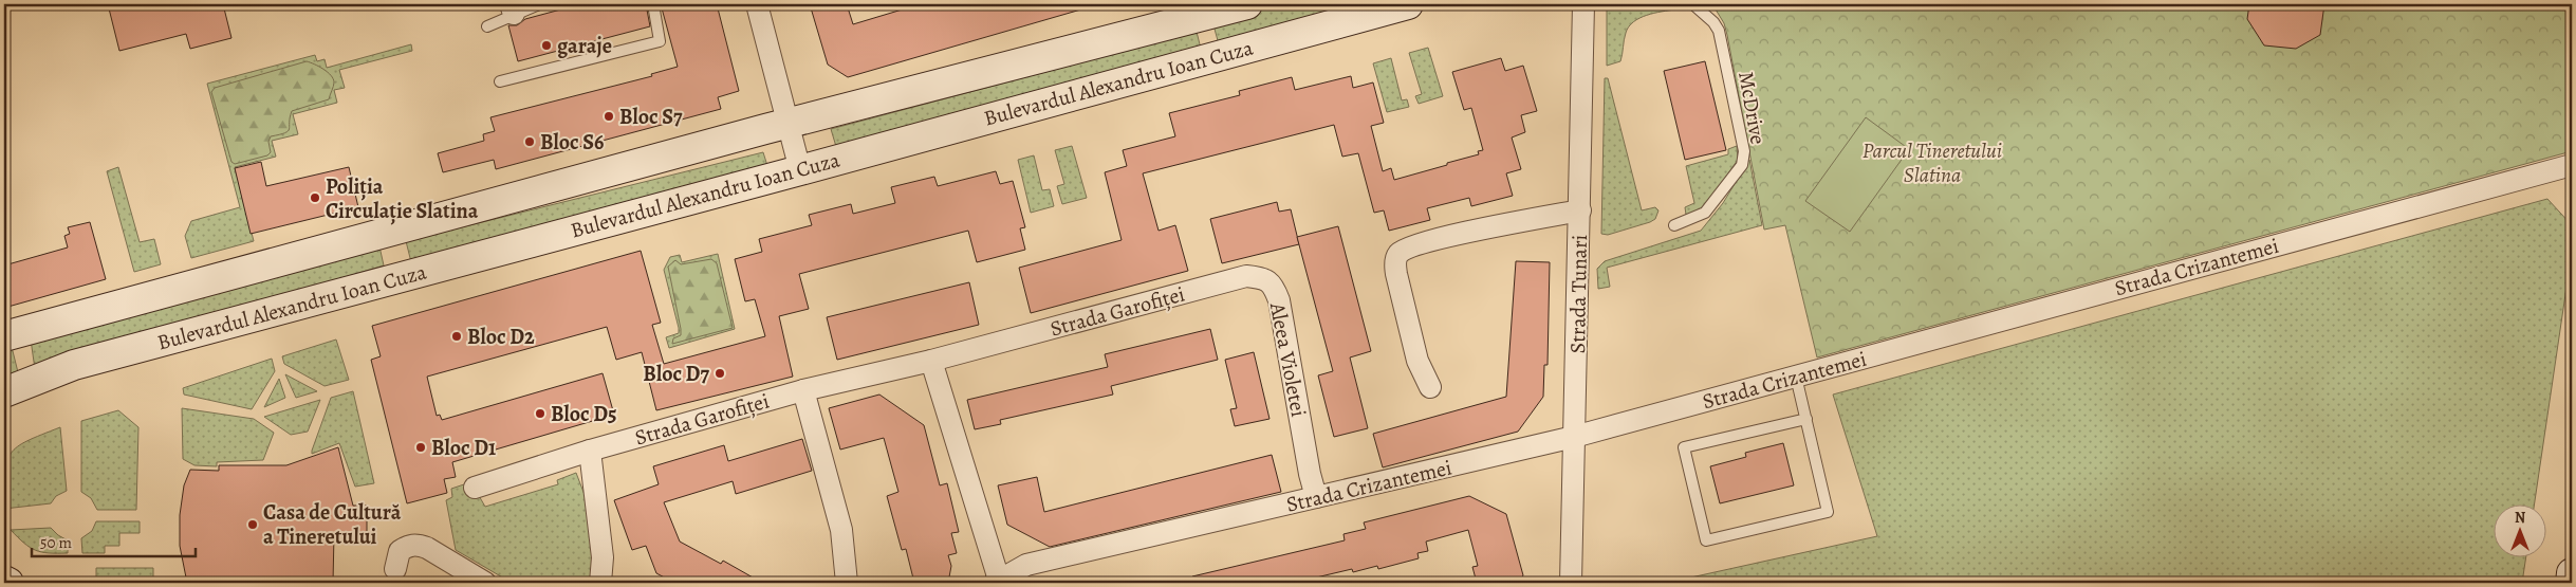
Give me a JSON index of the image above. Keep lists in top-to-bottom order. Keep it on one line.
{"streets":{"main road":["Bulevardul Alexandru Ioan Cuza"],"street":["Strada Crizantemei","Strada Tunari","Strada Garofiței","Aleea Violetei"],"lane":["McDrive"]},"crossings":[["Strada Crizantemei","Strada Tunari"],["Strada Crizantemei","Aleea Violetei"],["Strada Garofiței","Aleea Violetei"]],"parks":["Parcul Tineretului Slatina"],"places":["garaje","Bloc S7","Bloc S6","Poliția Circulație Slatina","Bloc D2","Bloc D7","Bloc D5","Bloc D1","Casa de Cultură a Tineretului"],"scale_bar":"50 m","north":"top"}
